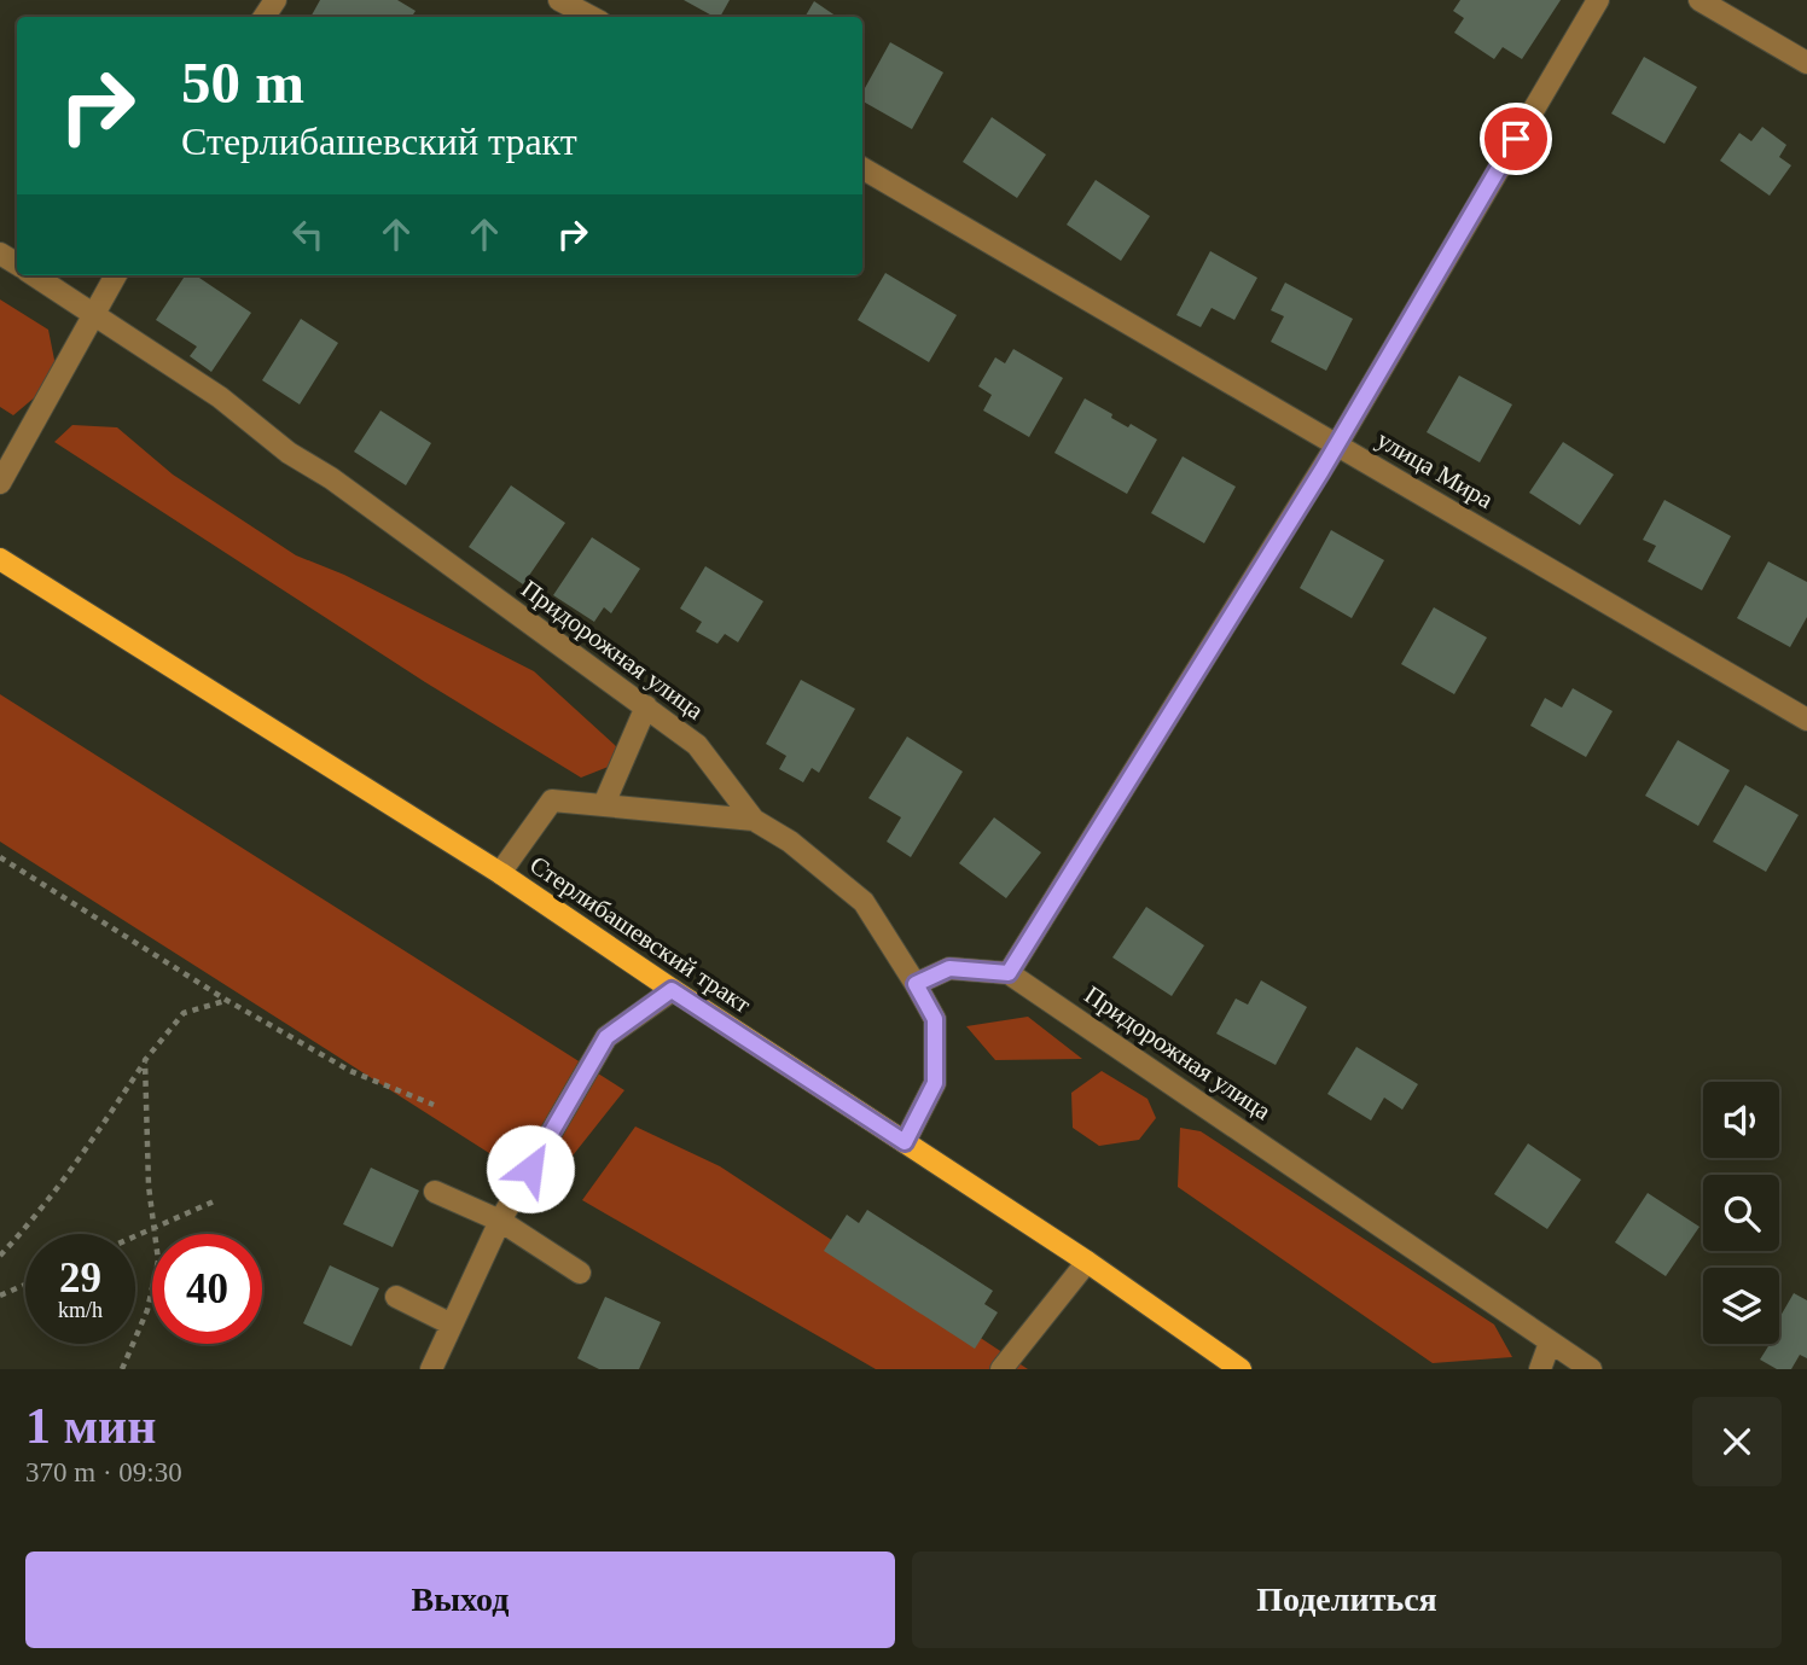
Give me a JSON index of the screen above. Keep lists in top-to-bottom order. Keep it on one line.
{"streets":{"main road":["Стерлибашевский тракт"],"street":["улица Мира","Придорожная улица"]},"page":{"turn":["50 m","Стерлибашевский тракт"],"speed":"29 km/h","limit":"40","heading":["1 мин","370 m · 09:30"],"buttons":["Выход","Поделиться"]}}
